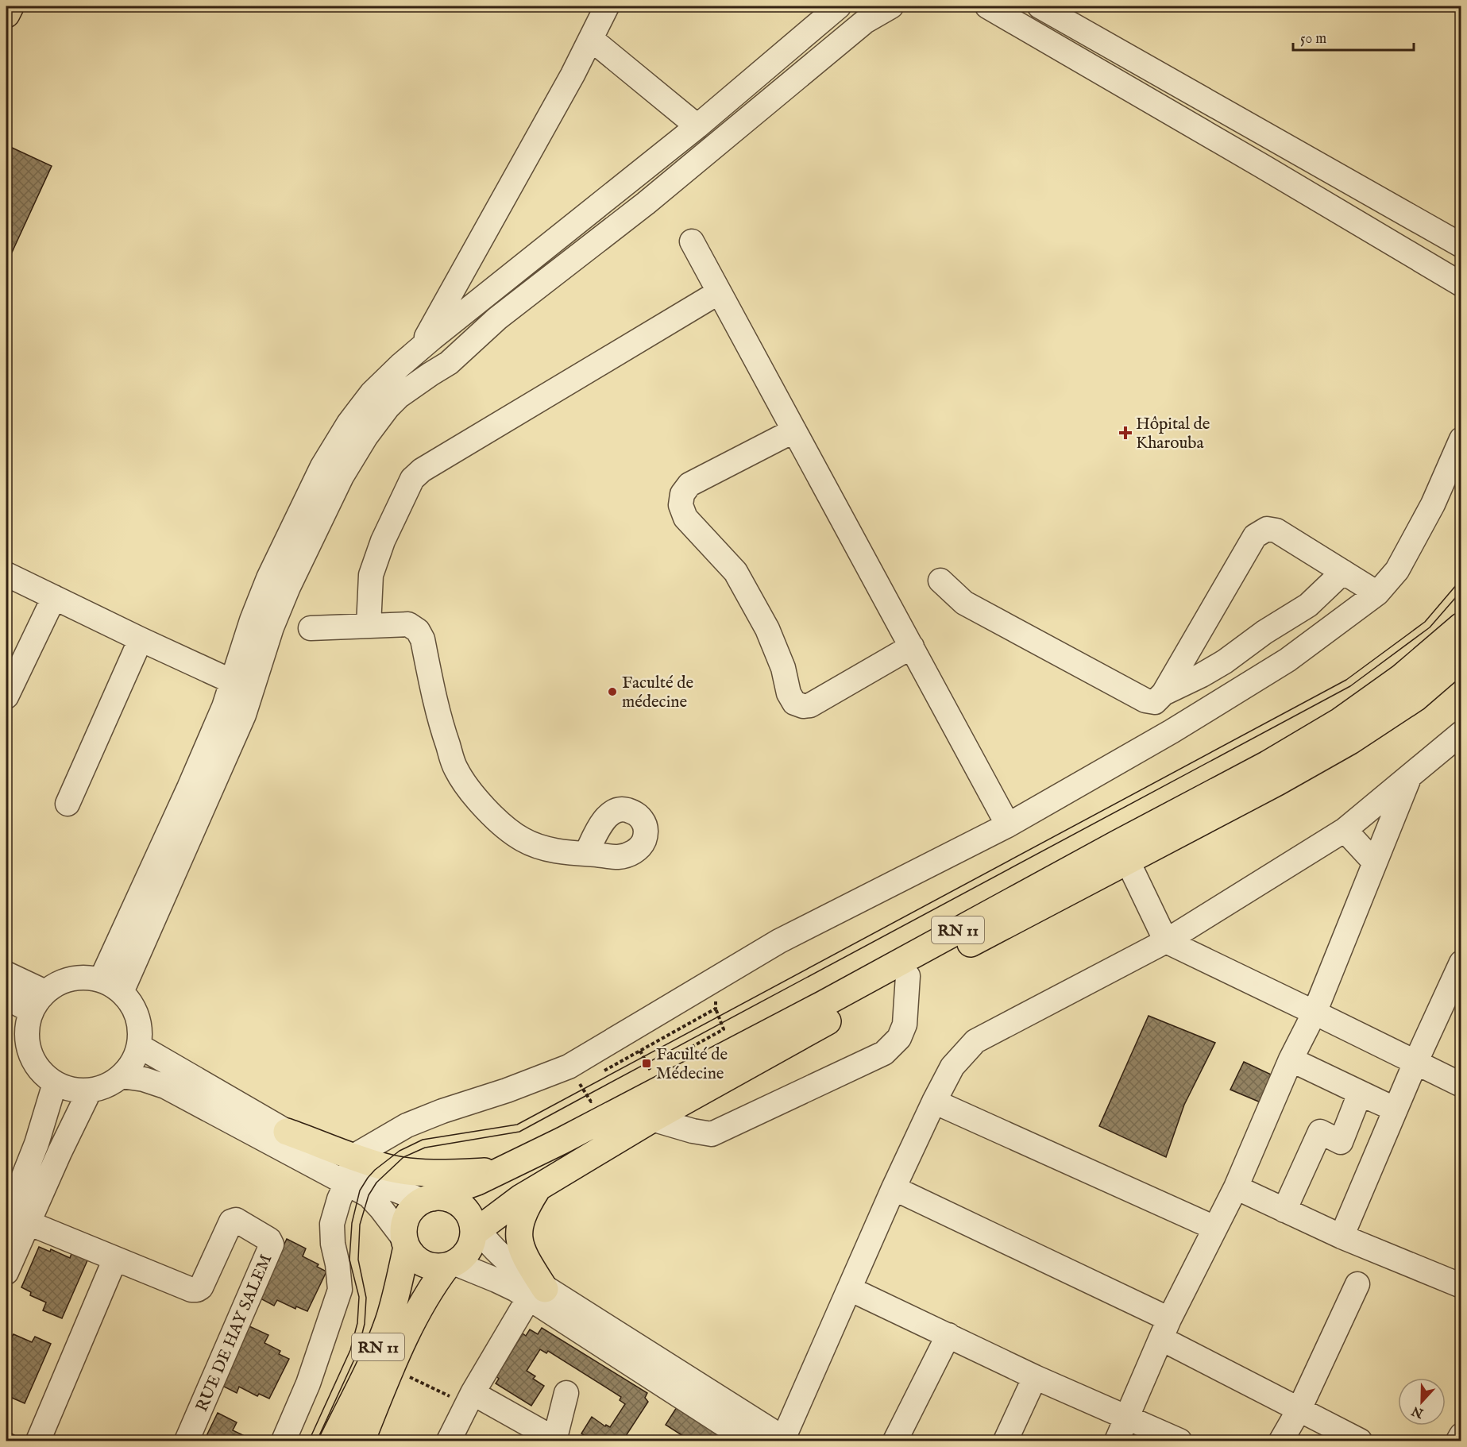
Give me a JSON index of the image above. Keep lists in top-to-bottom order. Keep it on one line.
{"streets":{"main road":["RN 11"],"street":["RUE DE HAY SALEM"]},"places":{"health":["Hôpital de Kharouba"],"other":["Faculté de médecine"],"transit":["Faculté de Médecine"]},"scale_bar":"50 m","north":"bottom"}
